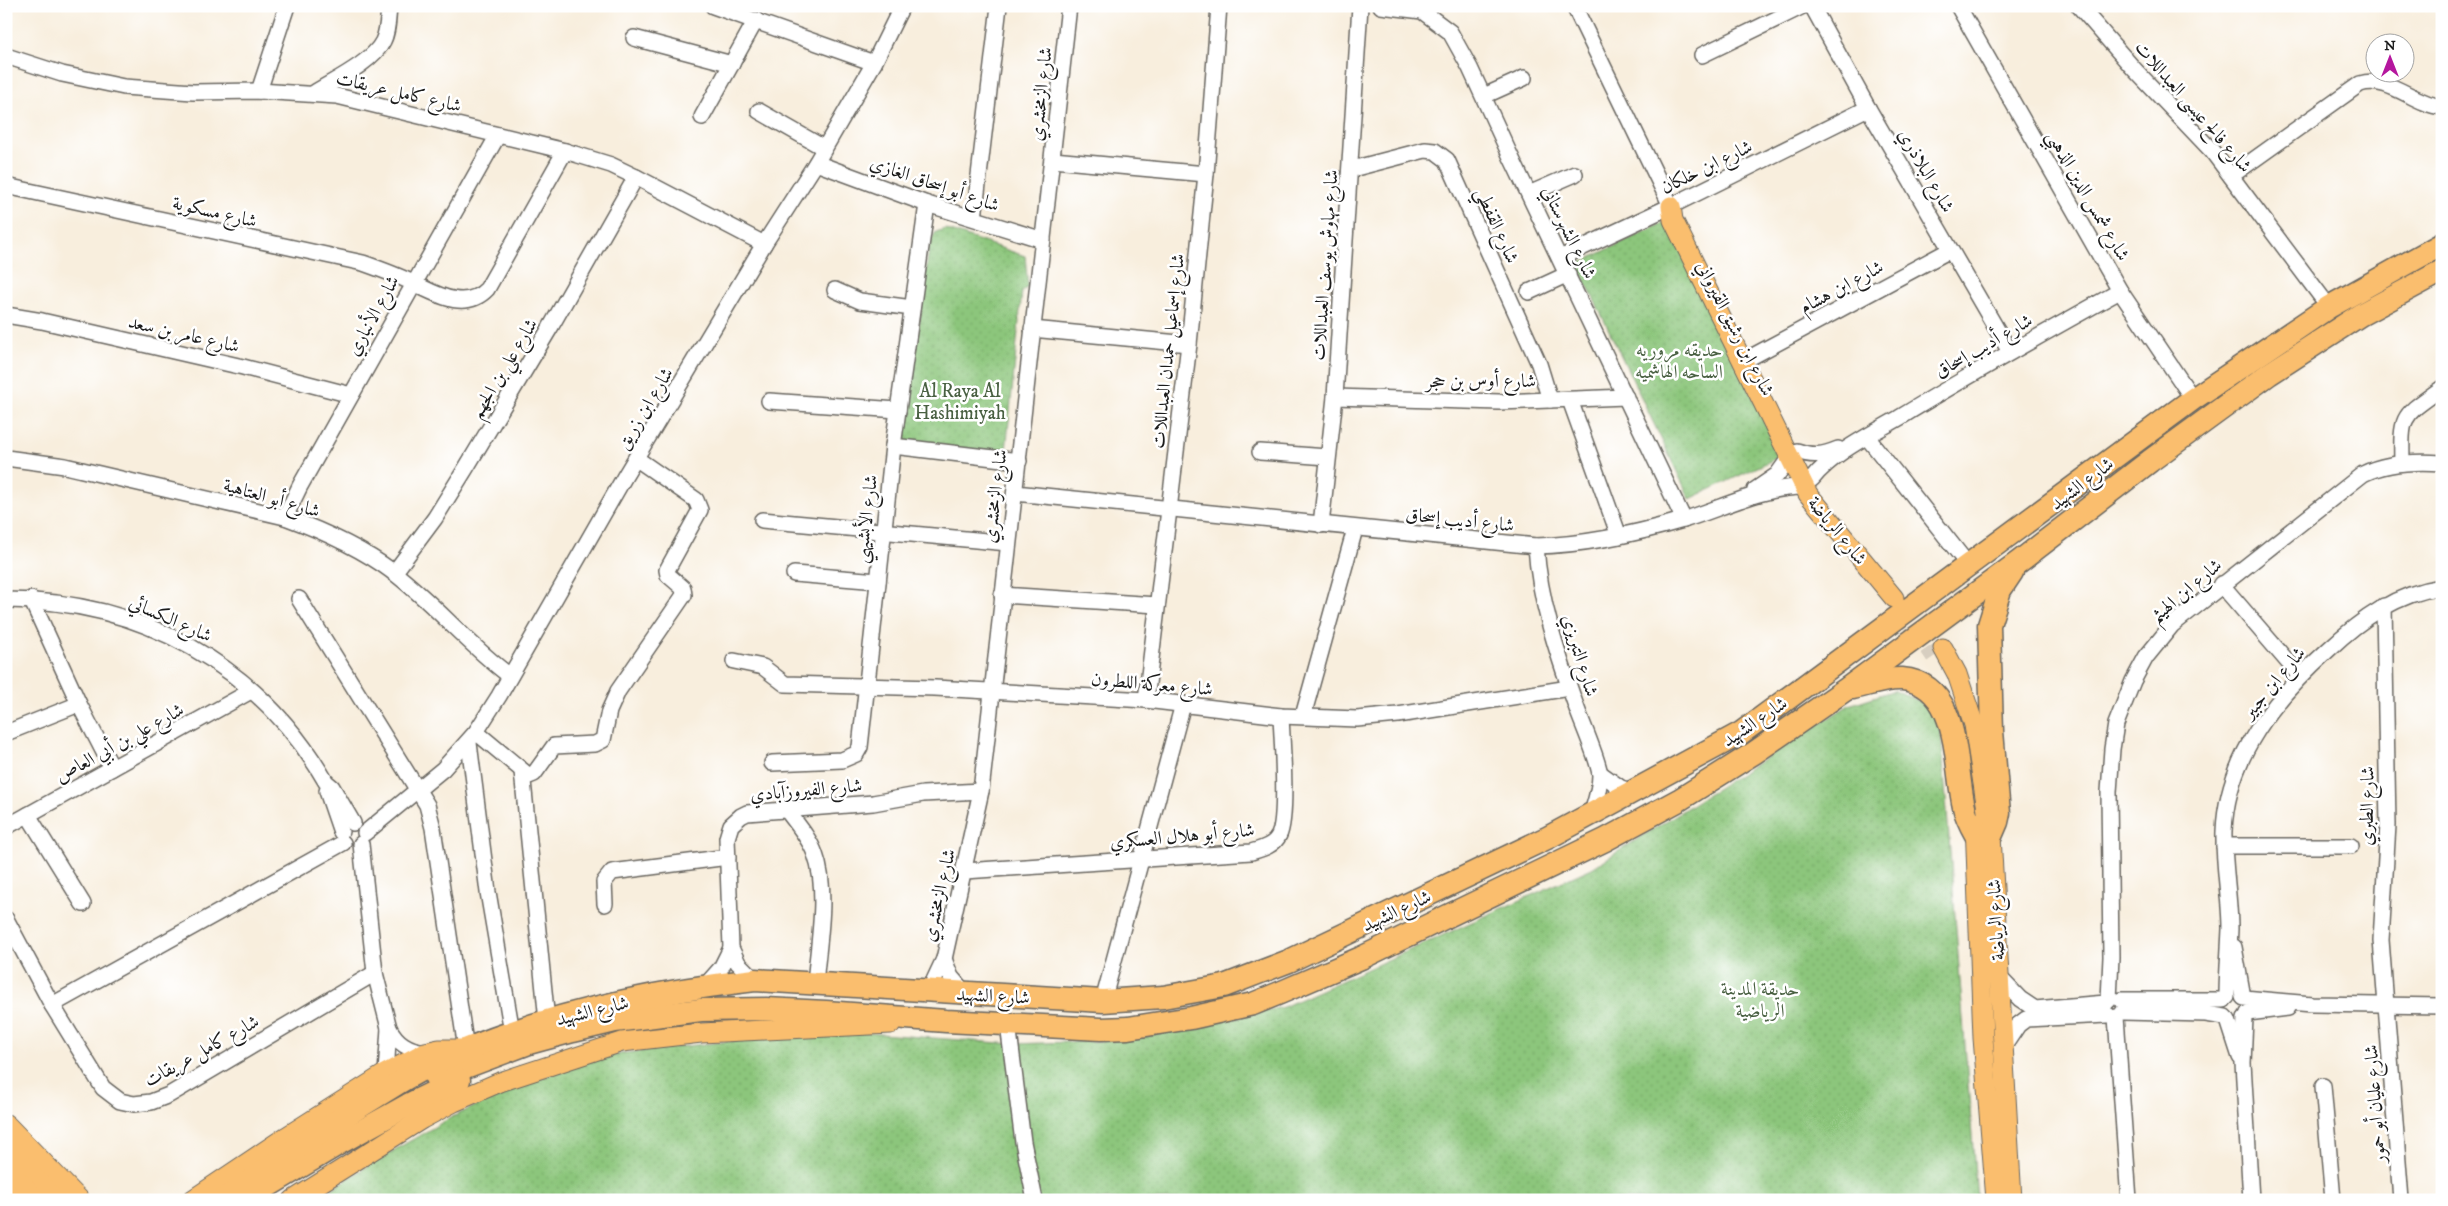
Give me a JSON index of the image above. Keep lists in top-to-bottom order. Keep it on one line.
{"streets":{"highway":["شارع الشهيد"],"main road":["شارع ابن رشيق القيرواني","شارع الرياضة"],"street":["شارع كامل عريقات","شارع الزمخشري","شارع فالح عيسى العبداللات","شارع ابن خلكان","شارع البلاذري","شارع أبو إسحاق الغازي","شارع شمس الدين الذهبي","شارع مسكوية","شارع القفطي","شارع الشهرستاني","شارع مهاوش يوسف العبداللات","شارع ابن هشام","شارع الأنباري","شارع عامر بن سعد","شارع أديب إسحاق","شارع إسماعيل حمدان العبداللات","شارع علي بن الجهم","شارع أوس بن حجر","شارع ابن زريق","شارع أبو العتاهية","شارع الأبشيهي","شارع ابن الهيثم","شارع الكسائي","شارع التبريزي","شارع ابن جبير","شارع معركة اللطرون","شارع علي بن أبي العاص","شارع الفيروزآبادي","شارع الطبري","شارع أبو هلال العسكري","شارع عليان أبو حمور"]},"crossings":[["شارع كامل عريقات","شارع مسكوية"],["شارع كامل عريقات","شارع الأنباري"],["شارع كامل عريقات","شارع علي بن الجهم"],["شارع كامل عريقات","شارع ابن زريق"],["شارع كامل عريقات","شارع الكسائي"],["شارع الزمخشري","شارع أبو إسحاق الغازي"],["شارع الزمخشري","شارع أديب إسحاق"],["شارع الزمخشري","شارع الشهيد"],["شارع الزمخشري","شارع معركة اللطرون"],["شارع الزمخشري","شارع الفيروزآبادي"],["شارع الزمخشري","شارع أبو هلال العسكري"],["شارع فالح عيسى العبداللات","شارع الشهيد"],["شارع ابن خلكان","شارع البلاذري"],["شارع ابن خلكان","شارع الشهرستاني"],["شارع ابن خلكان","شارع ابن رشيق القيرواني"],["شارع البلاذري","شارع ابن هشام"],["شارع البلاذري","شارع أديب إسحاق"],["شارع أبو إسحاق الغازي","شارع ابن زريق"],["شارع أبو إسحاق الغازي","شارع الأبشيهي"],["شارع شمس الدين الذهبي","شارع أديب إسحاق"],["شارع شمس الدين الذهبي","شارع الشهيد"],["شارع مسكوية","شارع الأنباري"],["شارع القفطي","شارع مهاوش يوسف العبداللات"],["شارع القفطي","شارع أوس بن حجر"],["شارع الشهرستاني","شارع أديب إسحاق"],["شارع الشهرستاني","شارع أوس بن حجر"],["شارع مهاوش يوسف العبداللات","شارع أديب إسحاق"],["شارع مهاوش يوسف العبداللات","شارع أوس بن حجر"],["شارع ابن هشام","شارع ابن رشيق القيرواني"],["شارع الأنباري","شارع عامر بن سعد"],["شارع الأنباري","شارع أبو العتاهية"],["شارع ابن رشيق القيرواني","شارع أديب إسحاق"],["شارع ابن رشيق القيرواني","شارع الرياضة"],["شارع أديب إسحاق","شارع إسماعيل حمدان العبداللات"],["شارع أديب إسحاق","شارع الرياضة"],["شارع أديب إسحاق","شارع التبريزي"],["شارع إسماعيل حمدان العبداللات","شارع معركة اللطرون"],["شارع علي بن الجهم","شارع أبو العتاهية"],["شارع ابن زريق","شارع أبو العتاهية"],["شارع ابن زريق","شارع الكسائي"],["شارع الشهيد","شارع التبريزي"],["شارع الشهيد","شارع الفيروزآبادي"],["شارع الأبشيهي","شارع معركة اللطرون"],["شارع الكسائي","شارع علي بن أبي العاص"],["شارع التبريزي","شارع معركة اللطرون"],["شارع ابن جبير","شارع الطبري"],["شارع معركة اللطرون","شارع أبو هلال العسكري"],["شارع الطبري","شارع عليان أبو حمور"]],"parks":["حديقه مروريه الساحه الهاشميه","Al Raya Al Hashimiyah","حديقة المدينة الرياضية"],"north":"top"}
